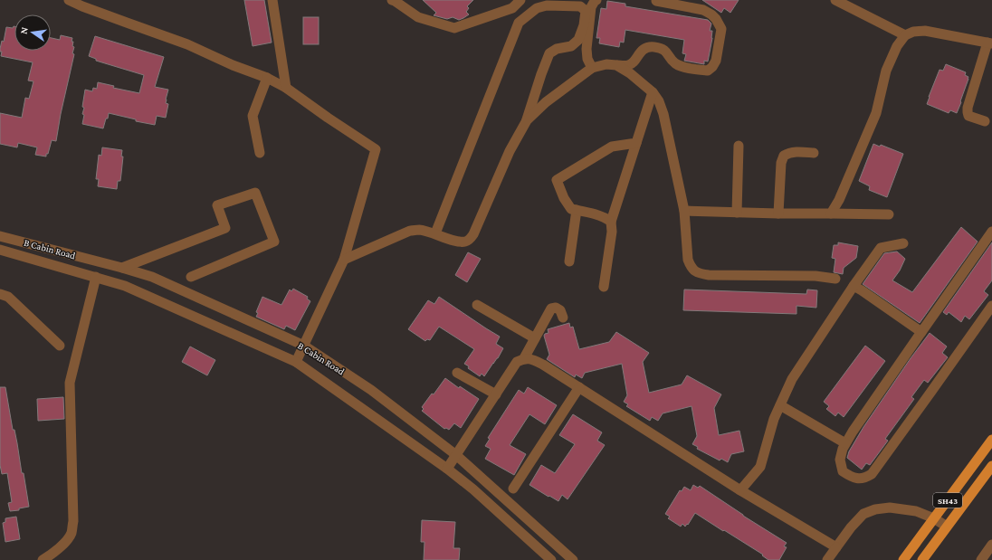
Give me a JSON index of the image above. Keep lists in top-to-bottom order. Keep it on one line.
{"streets":{"main road":["SH43"],"street":["B Cabin Road"]},"north":"left"}
